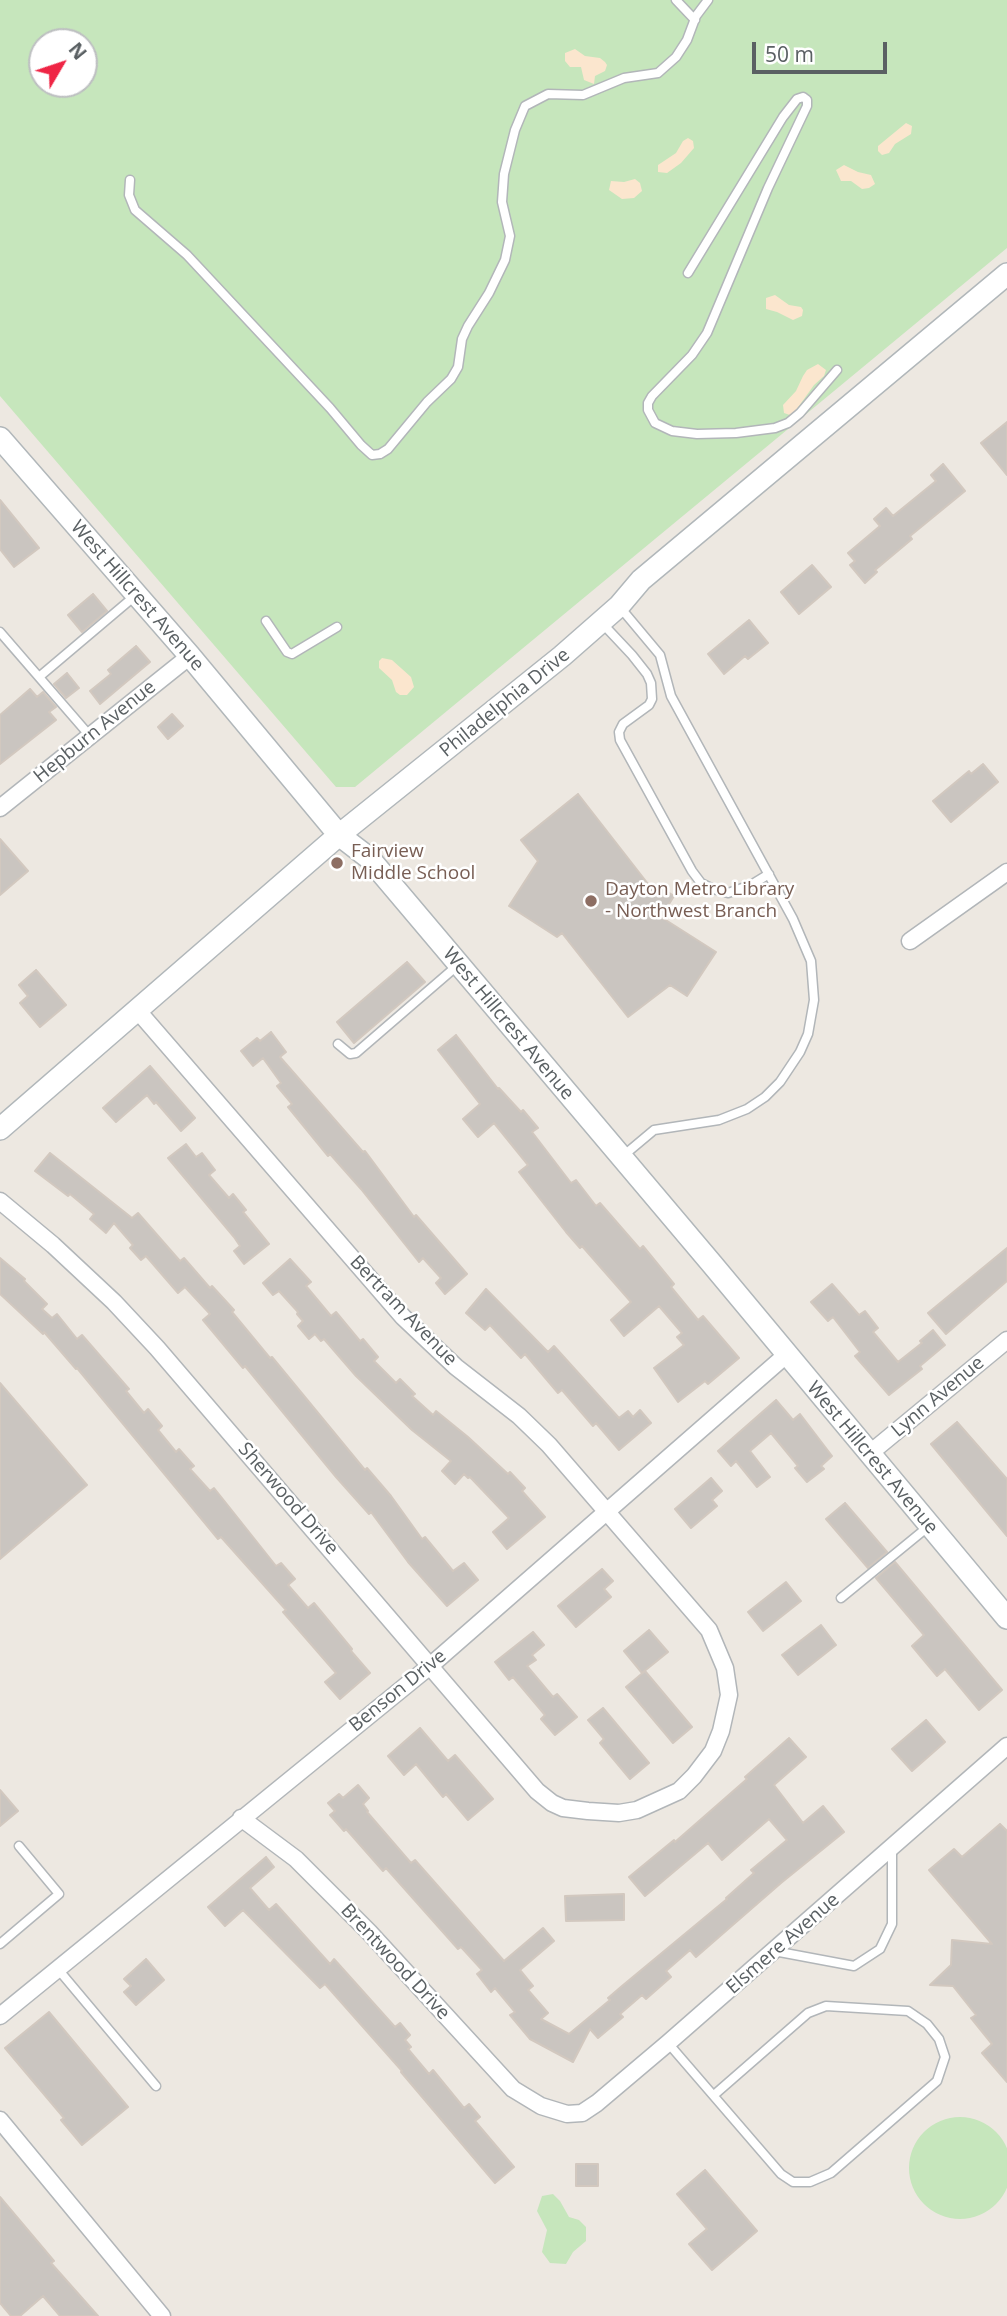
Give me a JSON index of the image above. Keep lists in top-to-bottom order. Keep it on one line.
{"streets":{"street":["West Hillcrest Avenue","Philadelphia Drive","Hepburn Avenue","Bertram Avenue","Lynn Avenue","Sherwood Drive","Benson Drive","Elsmere Avenue","Brentwood Drive"]},"crossings":[["West Hillcrest Avenue","Philadelphia Drive"],["West Hillcrest Avenue","Hepburn Avenue"],["West Hillcrest Avenue","Lynn Avenue"],["West Hillcrest Avenue","Benson Drive"],["Philadelphia Drive","Bertram Avenue"],["Bertram Avenue","Sherwood Drive"],["Bertram Avenue","Benson Drive"],["Sherwood Drive","Benson Drive"],["Benson Drive","Brentwood Drive"],["Elsmere Avenue","Brentwood Drive"]],"places":["Fairview Middle School","Dayton Metro Library - Northwest Branch"],"scale_bar":"50 m","north":"top right"}
